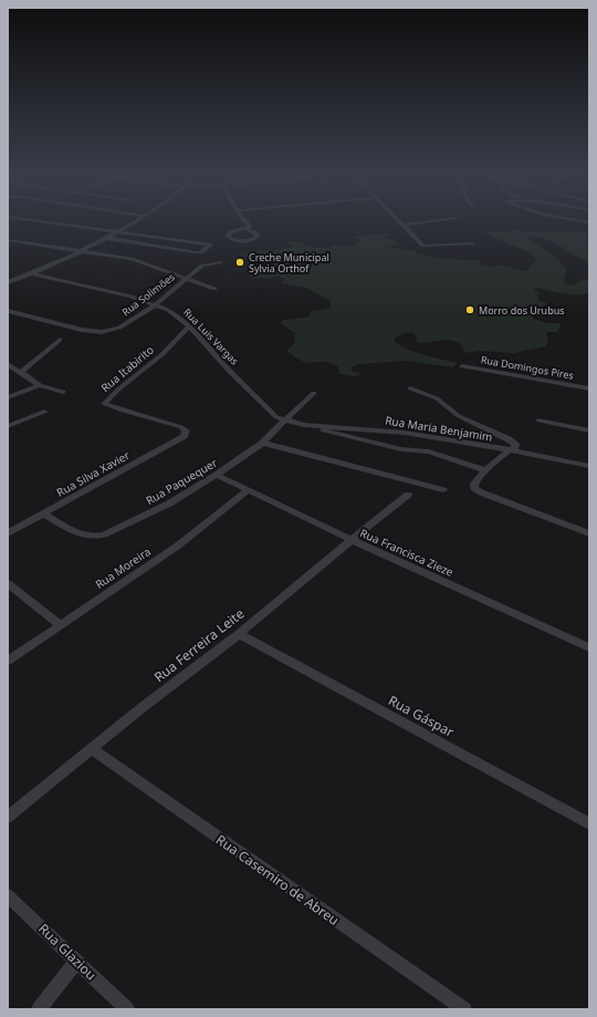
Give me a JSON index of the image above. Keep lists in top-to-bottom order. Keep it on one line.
{"streets":{"street":["Rua Solimões","Rua Luis Vargas","Rua Domingos Pires","Rua Itabirito","Rua Maria Benjamim","Rua Silva Xavier","Rua Paquequer","Rua Francisca Zieze","Rua Moreira","Rua Ferreira Leite","Rua Gáspar","Rua Casemiro de Abreu","Rua Glaziou"]},"crossings":[["Rua Solimões","Rua Luis Vargas"],["Rua Luis Vargas","Rua Itabirito"],["Rua Luis Vargas","Rua Maria Benjamim"],["Rua Luis Vargas","Rua Paquequer"],["Rua Itabirito","Rua Silva Xavier"],["Rua Maria Benjamim","Rua Paquequer"],["Rua Silva Xavier","Rua Paquequer"],["Rua Paquequer","Rua Francisca Zieze"],["Rua Francisca Zieze","Rua Moreira"],["Rua Francisca Zieze","Rua Ferreira Leite"],["Rua Ferreira Leite","Rua Gáspar"],["Rua Ferreira Leite","Rua Casemiro de Abreu"]],"places":["Creche Municipal Sylvia Orthof","Morro dos Urubus"]}
